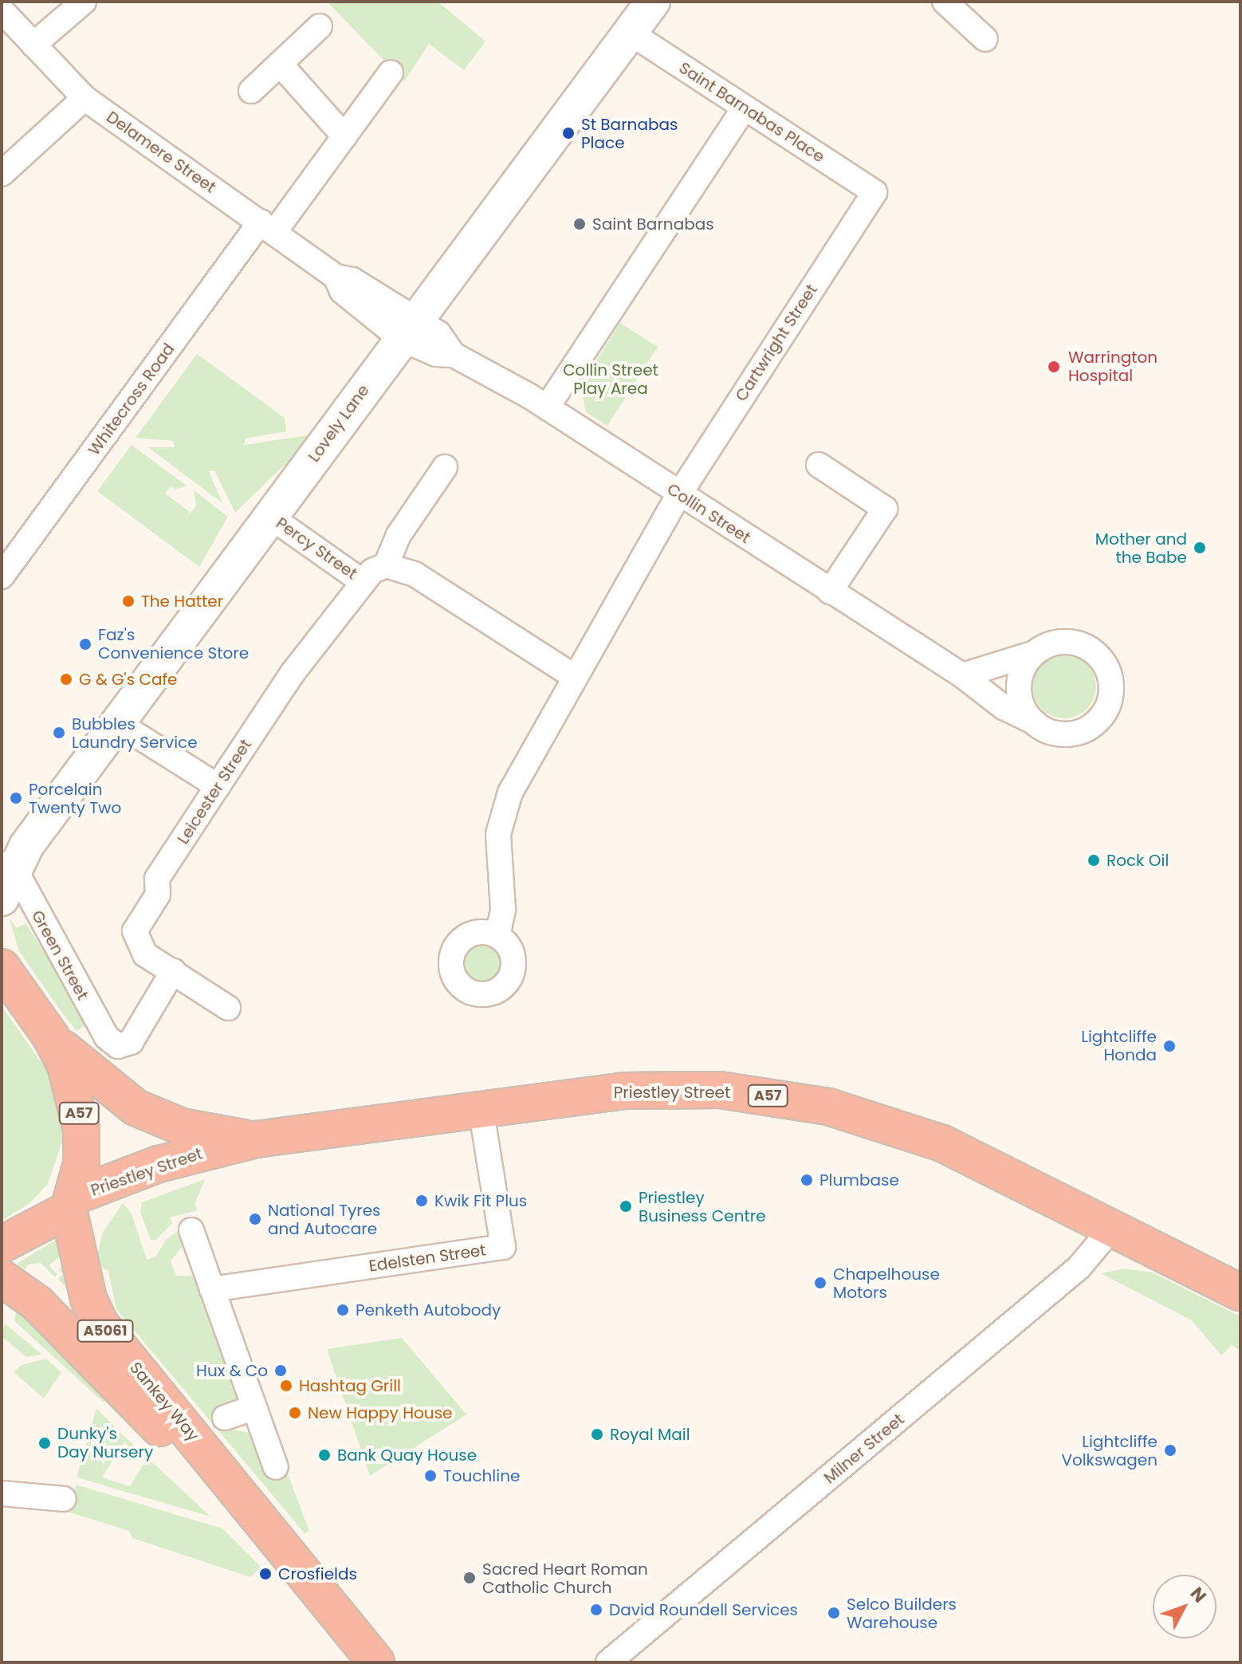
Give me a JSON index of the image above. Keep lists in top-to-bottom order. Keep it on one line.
{"streets":{"highway":["Priestley Street","A57","A5061","Sankey Way"],"street":["Saint Barnabas Place","Delamere Street","Cartwright Street","Whitecross Road","Lovely Lane","Collin Street","Percy Street","Leicester Street","Green Street","Edelsten Street","Milner Street"]},"crossings":[["Saint Barnabas Place","Cartwright Street"],["Saint Barnabas Place","Lovely Lane"],["Delamere Street","Whitecross Road"],["Delamere Street","Lovely Lane"],["Delamere Street","Collin Street"],["Cartwright Street","Collin Street"],["Lovely Lane","Collin Street"],["Lovely Lane","Percy Street"],["Lovely Lane","Green Street"],["Percy Street","Leicester Street"],["Leicester Street","Green Street"],["Priestley Street","A57"],["Priestley Street","Edelsten Street"],["Priestley Street","Sankey Way"],["Priestley Street","Milner Street"],["A57","Sankey Way"]],"parks":["Collin Street Play Area"],"places":["St Barnabas Place","Saint Barnabas","Warrington Hospital","Mother and the Babe","The Hatter","Faz's Convenience Store","G & G's Cafe","Bubbles Laundry Service","Porcelain Twenty Two","Rock Oil","Lightcliffe Honda","Plumbase","Kwik Fit Plus","Priestley Business Centre","National Tyres and Autocare","Chapelhouse Motors","Penketh Autobody","Hux & Co","Hashtag Grill","New Happy House","Royal Mail","Dunky's Day Nursery","Lightcliffe Volkswagen","Bank Quay House","Touchline","Crosfields","Sacred Heart Roman Catholic Church","David Roundell Services","Selco Builders Warehouse"],"north":"top right"}
